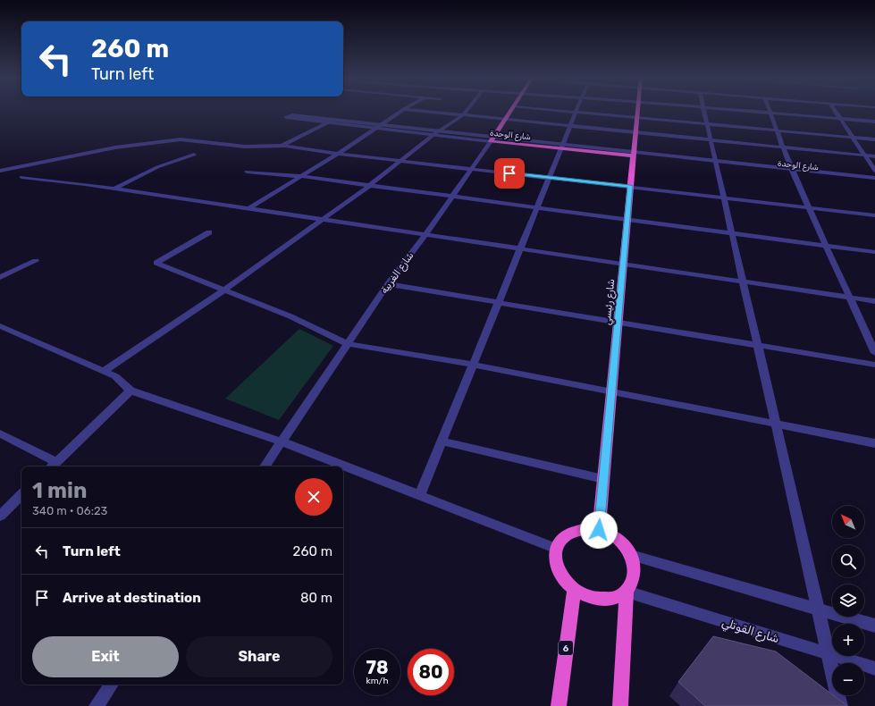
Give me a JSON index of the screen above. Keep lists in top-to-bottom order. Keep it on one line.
{"streets":{"highway":["شارع الوحدة","شارع الغربية","شارع رئيسي","6"],"street":["شارع القوتلي"]},"crossings":[["شارع الوحدة","شارع الغربية"],["شارع الوحدة","شارع رئيسي"],["شارع رئيسي","شارع القوتلي"],["شارع رئيسي","6"],["شارع القوتلي","6"]],"north":"top left","page":{"turn":["260 m","Turn left"],"heading":["1 min","340 m · 06:23"],"map_buttons":["+","−"],"list":[{"name":"Turn left","value":"260 m"},{"name":"Arrive at destination","value":"80 m"}],"buttons":["Exit","Share"],"speed":"78 km/h","limit":"80"}}
